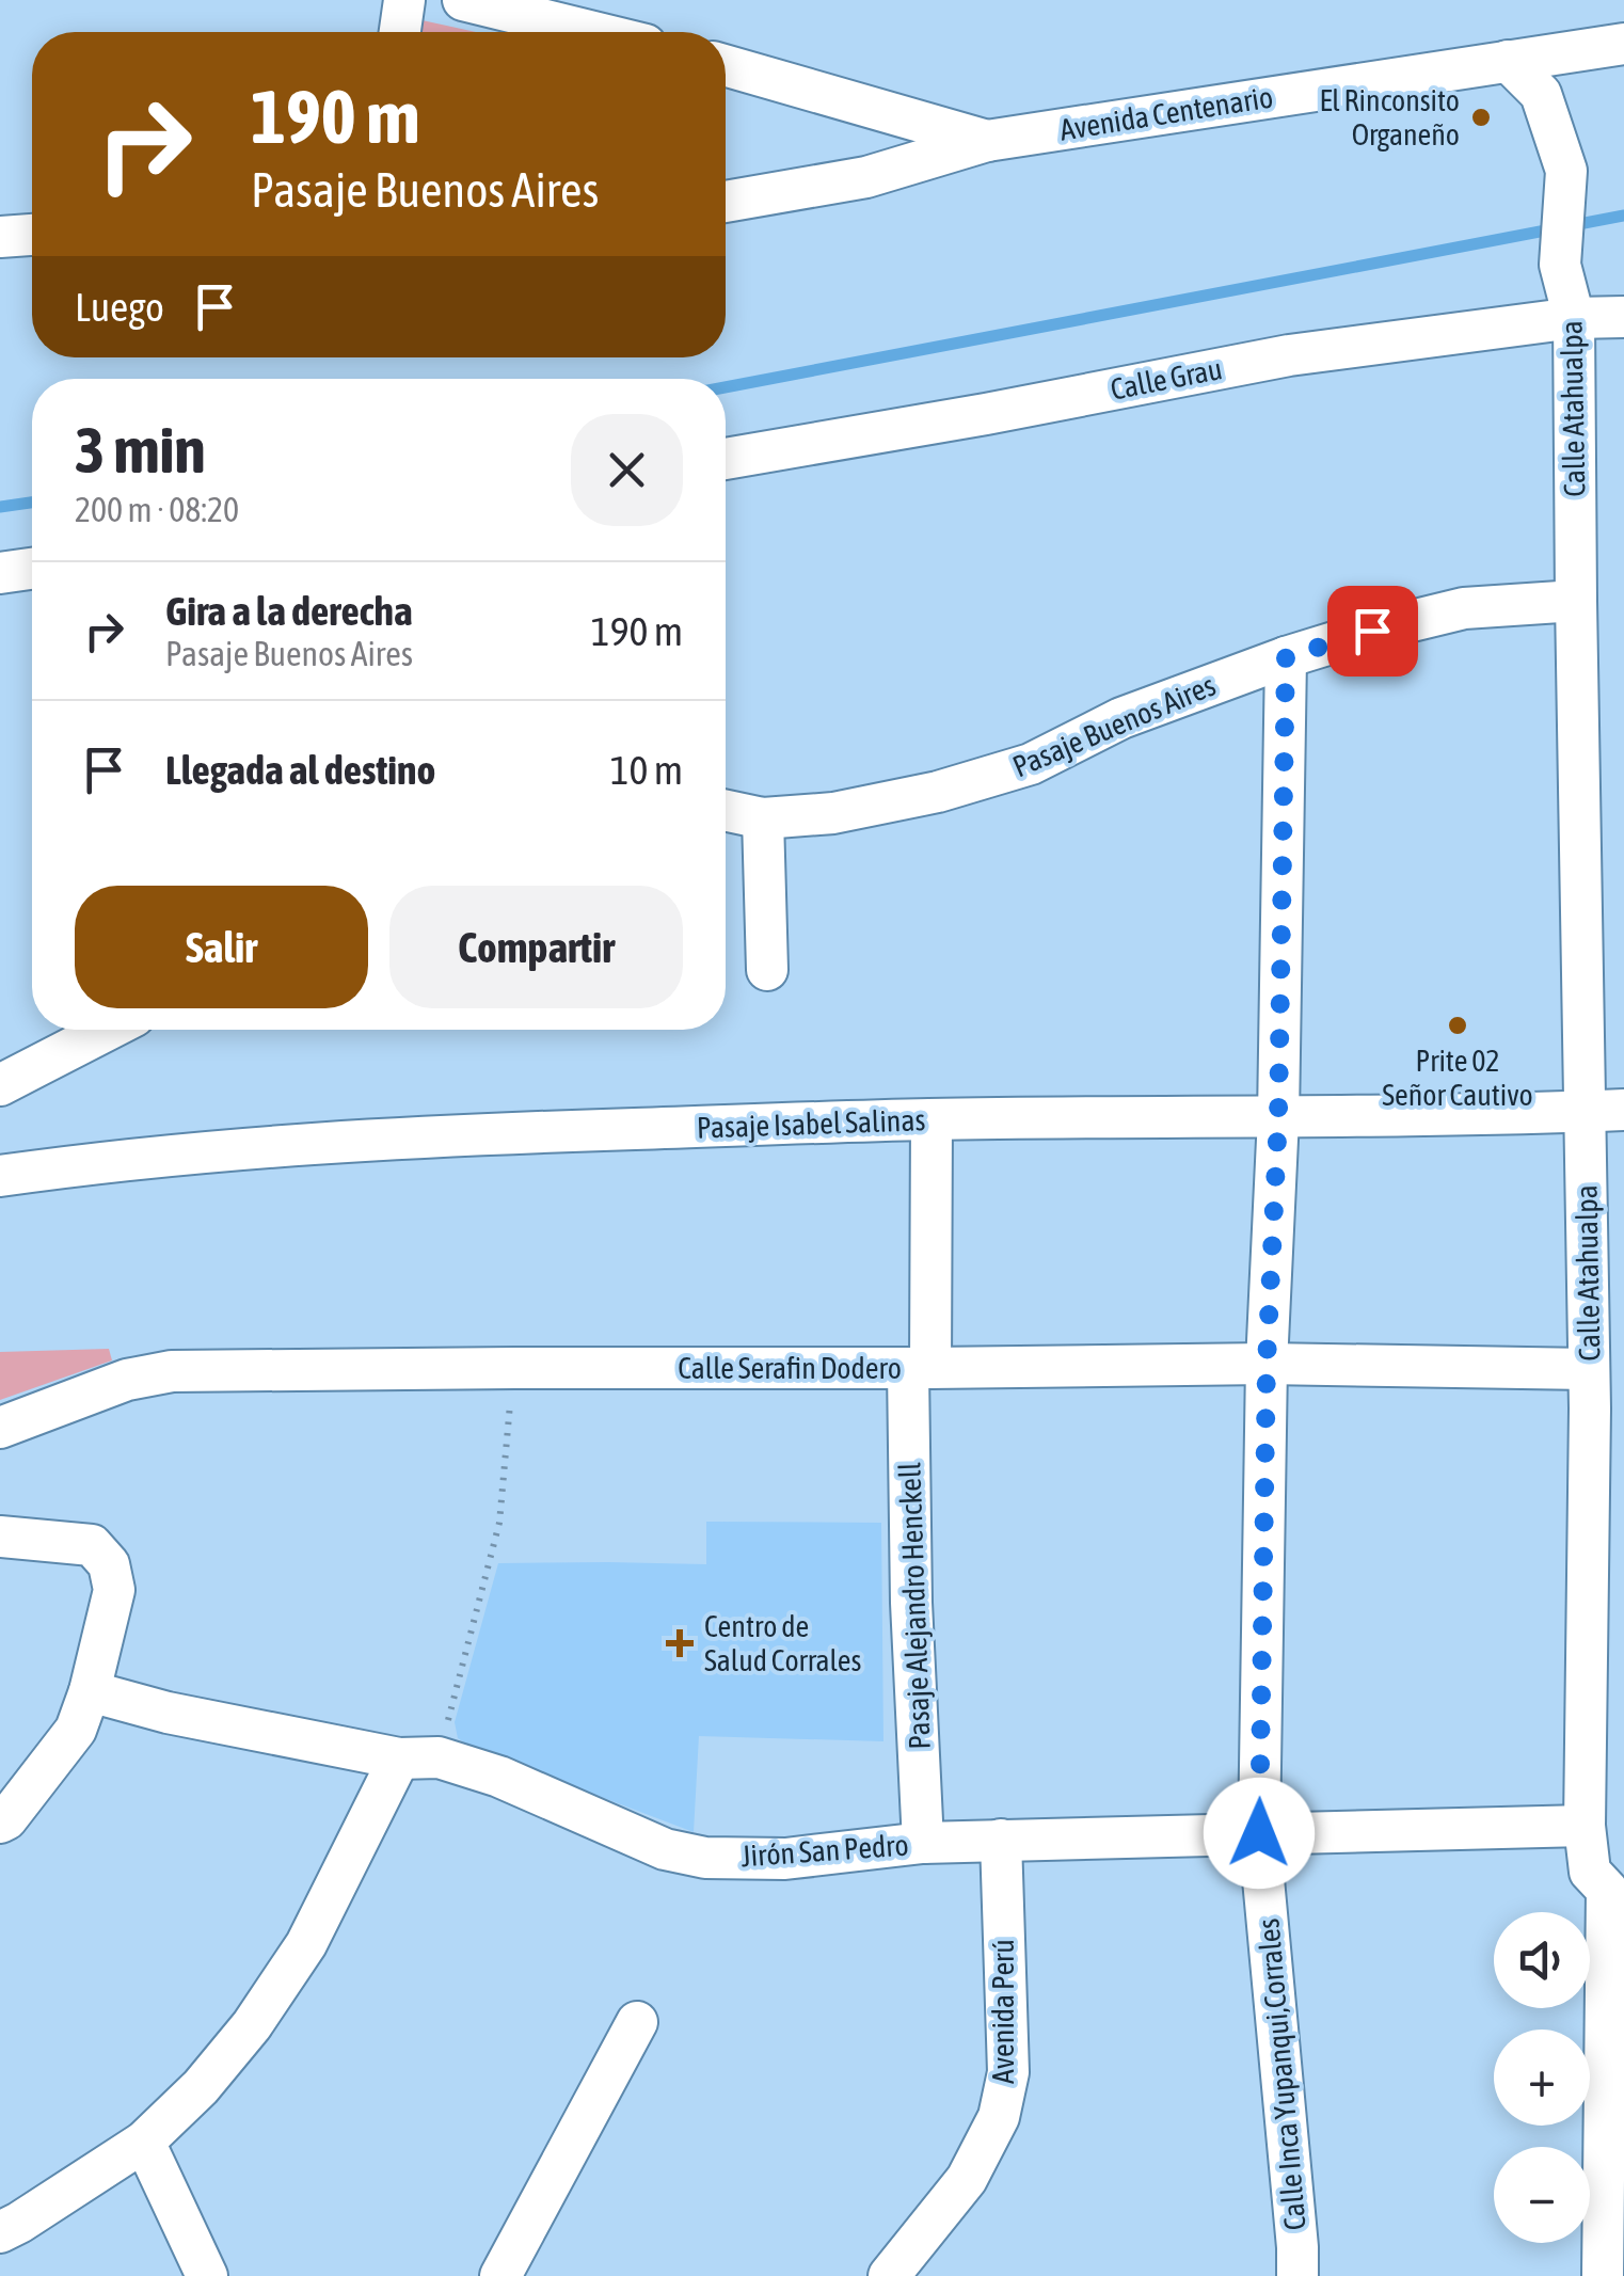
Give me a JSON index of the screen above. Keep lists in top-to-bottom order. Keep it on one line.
{"streets":{"street":["Avenida Centenario","Calle Grau","Calle Atahualpa","Pasaje Buenos Aires","Pasaje Isabel Salinas","Calle Serafin Dodero","Pasaje Alejandro Henckell","Jirón San Pedro","Avenida Perú","Calle Inca Yupanqui,Corrales"]},"crossings":[["Avenida Centenario","Calle Atahualpa"],["Calle Grau","Calle Atahualpa"],["Calle Atahualpa","Pasaje Buenos Aires"],["Calle Atahualpa","Pasaje Isabel Salinas"],["Calle Atahualpa","Calle Serafin Dodero"],["Calle Atahualpa","Jirón San Pedro"],["Pasaje Buenos Aires","Calle Inca Yupanqui,Corrales"],["Pasaje Isabel Salinas","Pasaje Alejandro Henckell"],["Pasaje Isabel Salinas","Calle Inca Yupanqui,Corrales"],["Calle Serafin Dodero","Pasaje Alejandro Henckell"],["Calle Serafin Dodero","Calle Inca Yupanqui,Corrales"],["Pasaje Alejandro Henckell","Jirón San Pedro"],["Jirón San Pedro","Avenida Perú"],["Jirón San Pedro","Calle Inca Yupanqui,Corrales"]],"places":{"other":["El Rinconsito Organeño","Prite 02 Señor Cautivo"],"health":["Centro de Salud Corrales"]},"page":{"turn":["190 m","Pasaje Buenos Aires"],"then":"Luego","heading":["3 min","200 m · 08:20"],"list":[{"name":"Gira a la derecha","note":"Pasaje Buenos Aires","value":"190 m"},{"name":"Llegada al destino","value":"10 m"}],"buttons":["Salir","Compartir"],"map_buttons":["+","−"]}}
